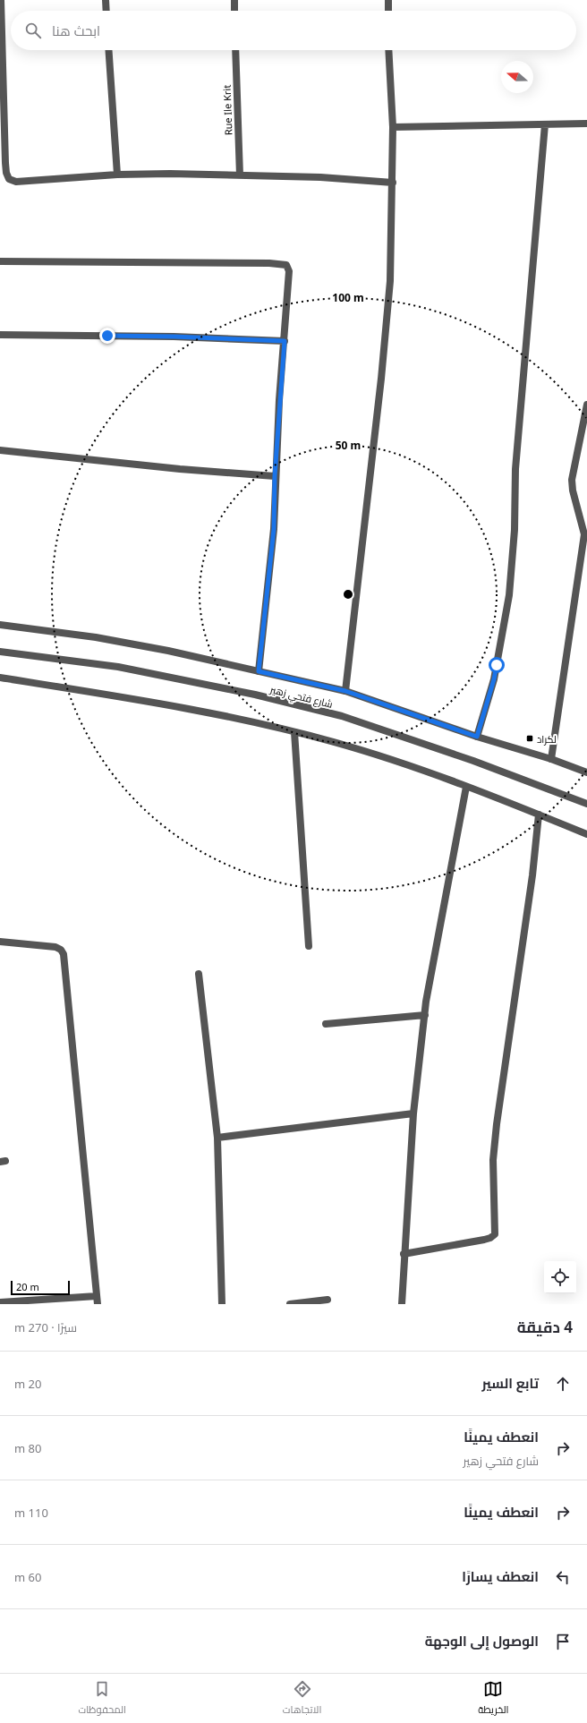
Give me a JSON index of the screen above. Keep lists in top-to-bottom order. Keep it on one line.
{"streets":{"street":["Rue Ile Krit","شارع فتحي زهير"]},"places":{"transit":["لكراد"]},"scale_bar":"20 m","north":"left","page":{"search":"ابحث هنا","scale":"20 m","heading":["4 دقيقة","سيرًا · 270 m"],"list":[["تابع السير","20 m"],["انعطف يمينًا","شارع فتحي زهير","80 m"],["انعطف يمينًا","110 m"],["انعطف يسارًا","60 m"],"الوصول إلى الوجهة"],"nav":["الخريطة","الاتجاهات","المحفوظات"]},"rings":["100 m","50 m"]}
